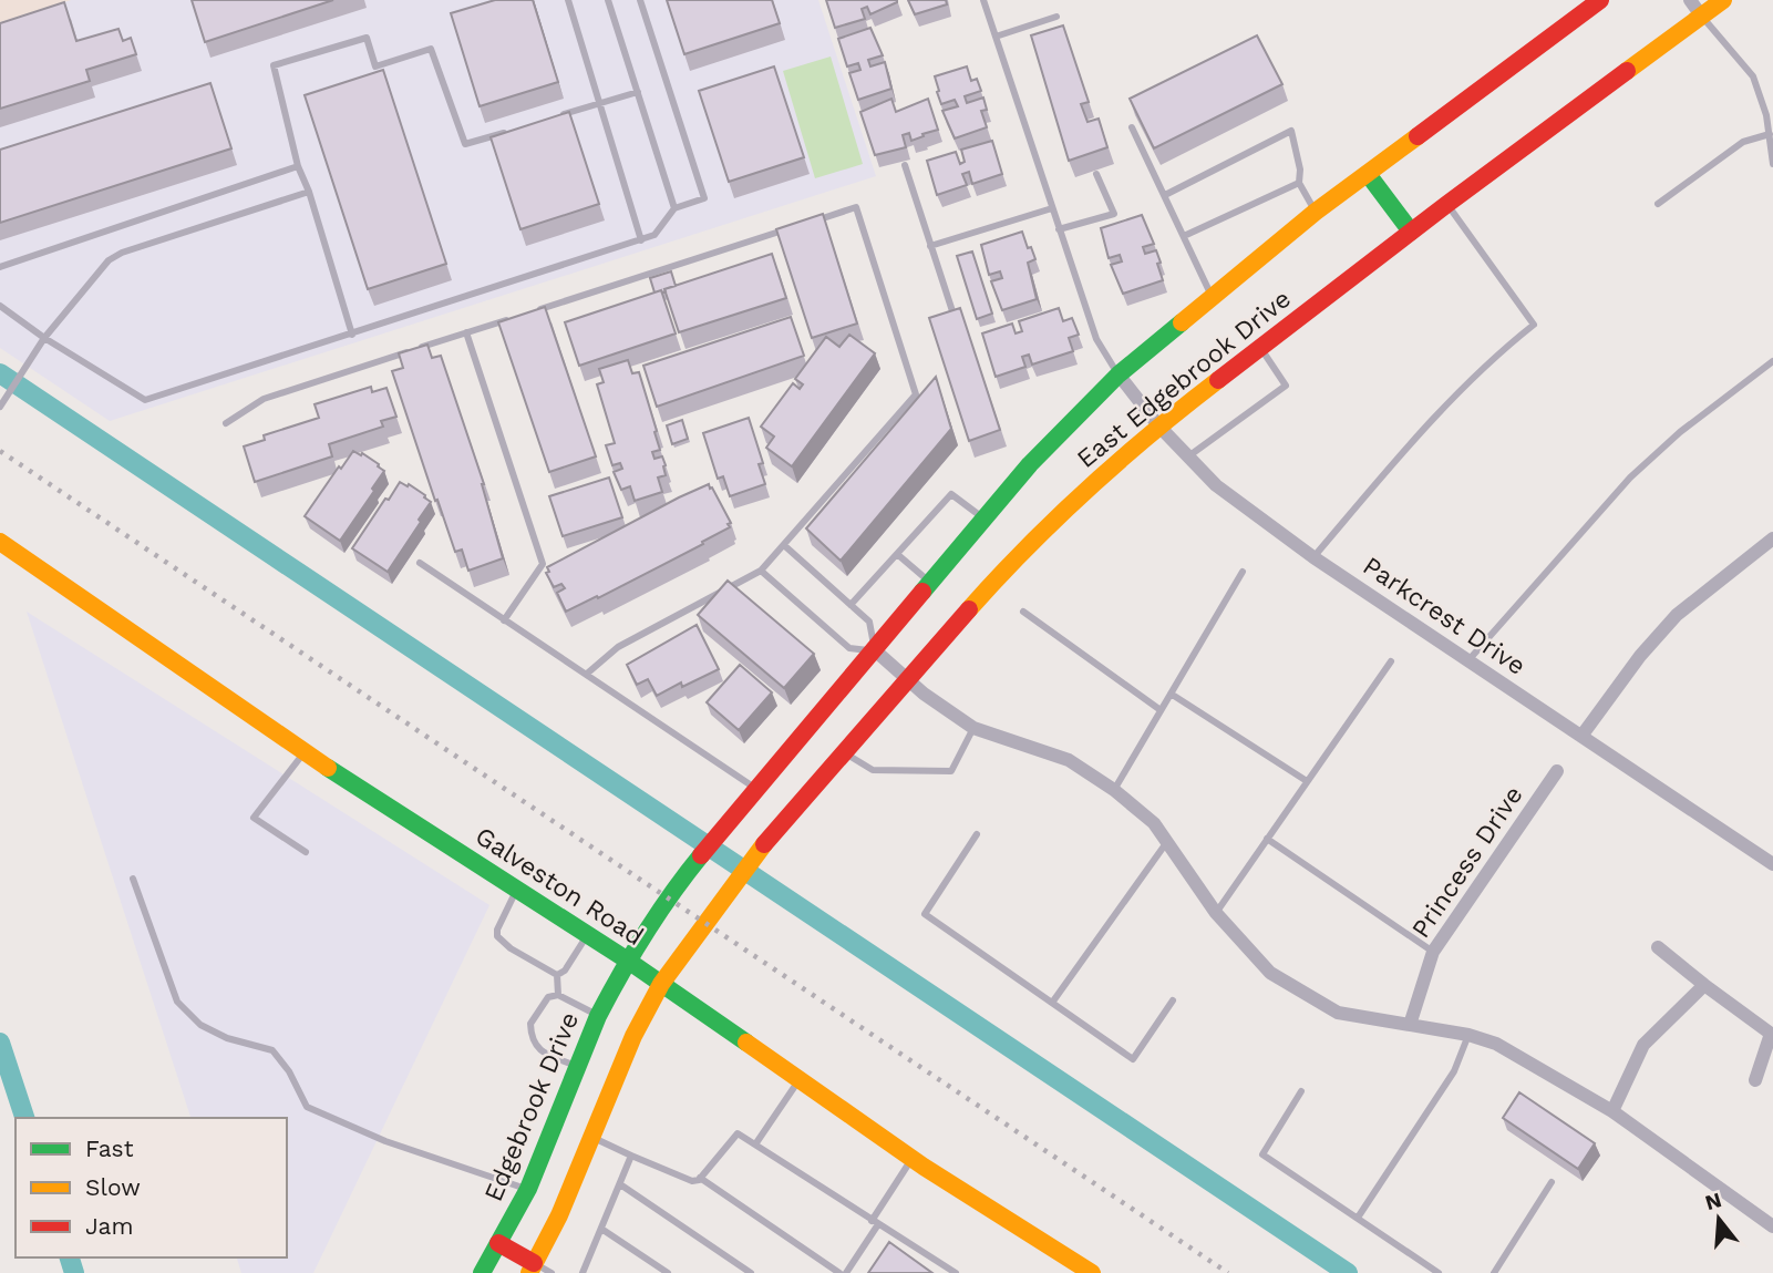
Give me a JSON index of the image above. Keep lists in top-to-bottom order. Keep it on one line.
{"streets":{"main road":["East Edgebrook Drive","Galveston Road","Edgebrook Drive"],"street":["Parkcrest Drive","Princess Drive"]},"crossings":[["East Edgebrook Drive","Parkcrest Drive"],["East Edgebrook Drive","Galveston Road"],["East Edgebrook Drive","Edgebrook Drive"],["Galveston Road","Edgebrook Drive"]],"legend":["Fast","Slow","Jam"],"north":"top"}
